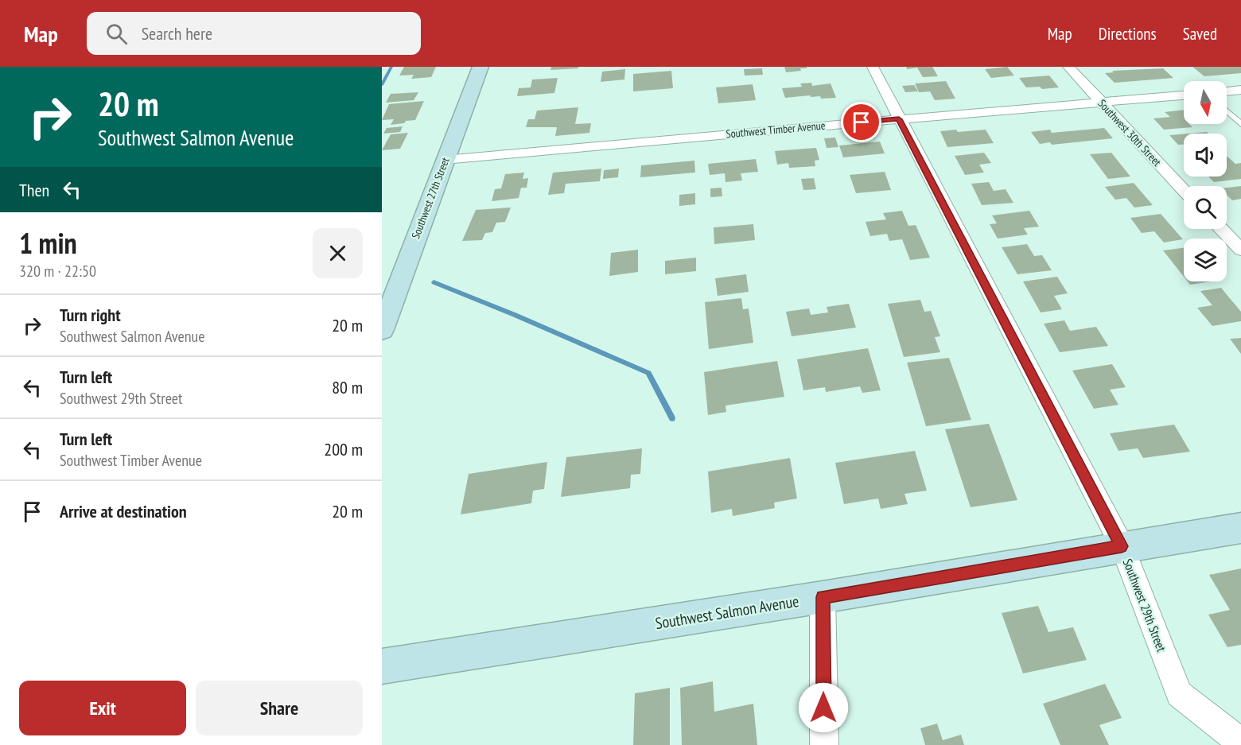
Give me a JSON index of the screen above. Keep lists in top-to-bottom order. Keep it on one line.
{"streets":{"street":["Southwest Timber Avenue","Southwest 30th Street","Southwest 27th Street","Southwest 29th Street","Southwest Salmon Avenue"]},"crossings":[["Southwest Timber Avenue","Southwest 30th Street"],["Southwest Timber Avenue","Southwest 27th Street"],["Southwest Timber Avenue","Southwest 29th Street"],["Southwest 29th Street","Southwest Salmon Avenue"]],"north":"bottom","page":{"header":"Map","search":"Search here","nav":["Map","Directions","Saved"],"turn":["20 m","Southwest Salmon Avenue"],"then":"Then","heading":["1 min","320 m · 22:50"],"list":[{"name":"Turn right","note":"Southwest Salmon Avenue","value":"20 m"},{"name":"Turn left","note":"Southwest 29th Street","value":"80 m"},{"name":"Turn left","note":"Southwest Timber Avenue","value":"200 m"},{"name":"Arrive at destination","value":"20 m"}],"buttons":["Exit","Share"]}}
